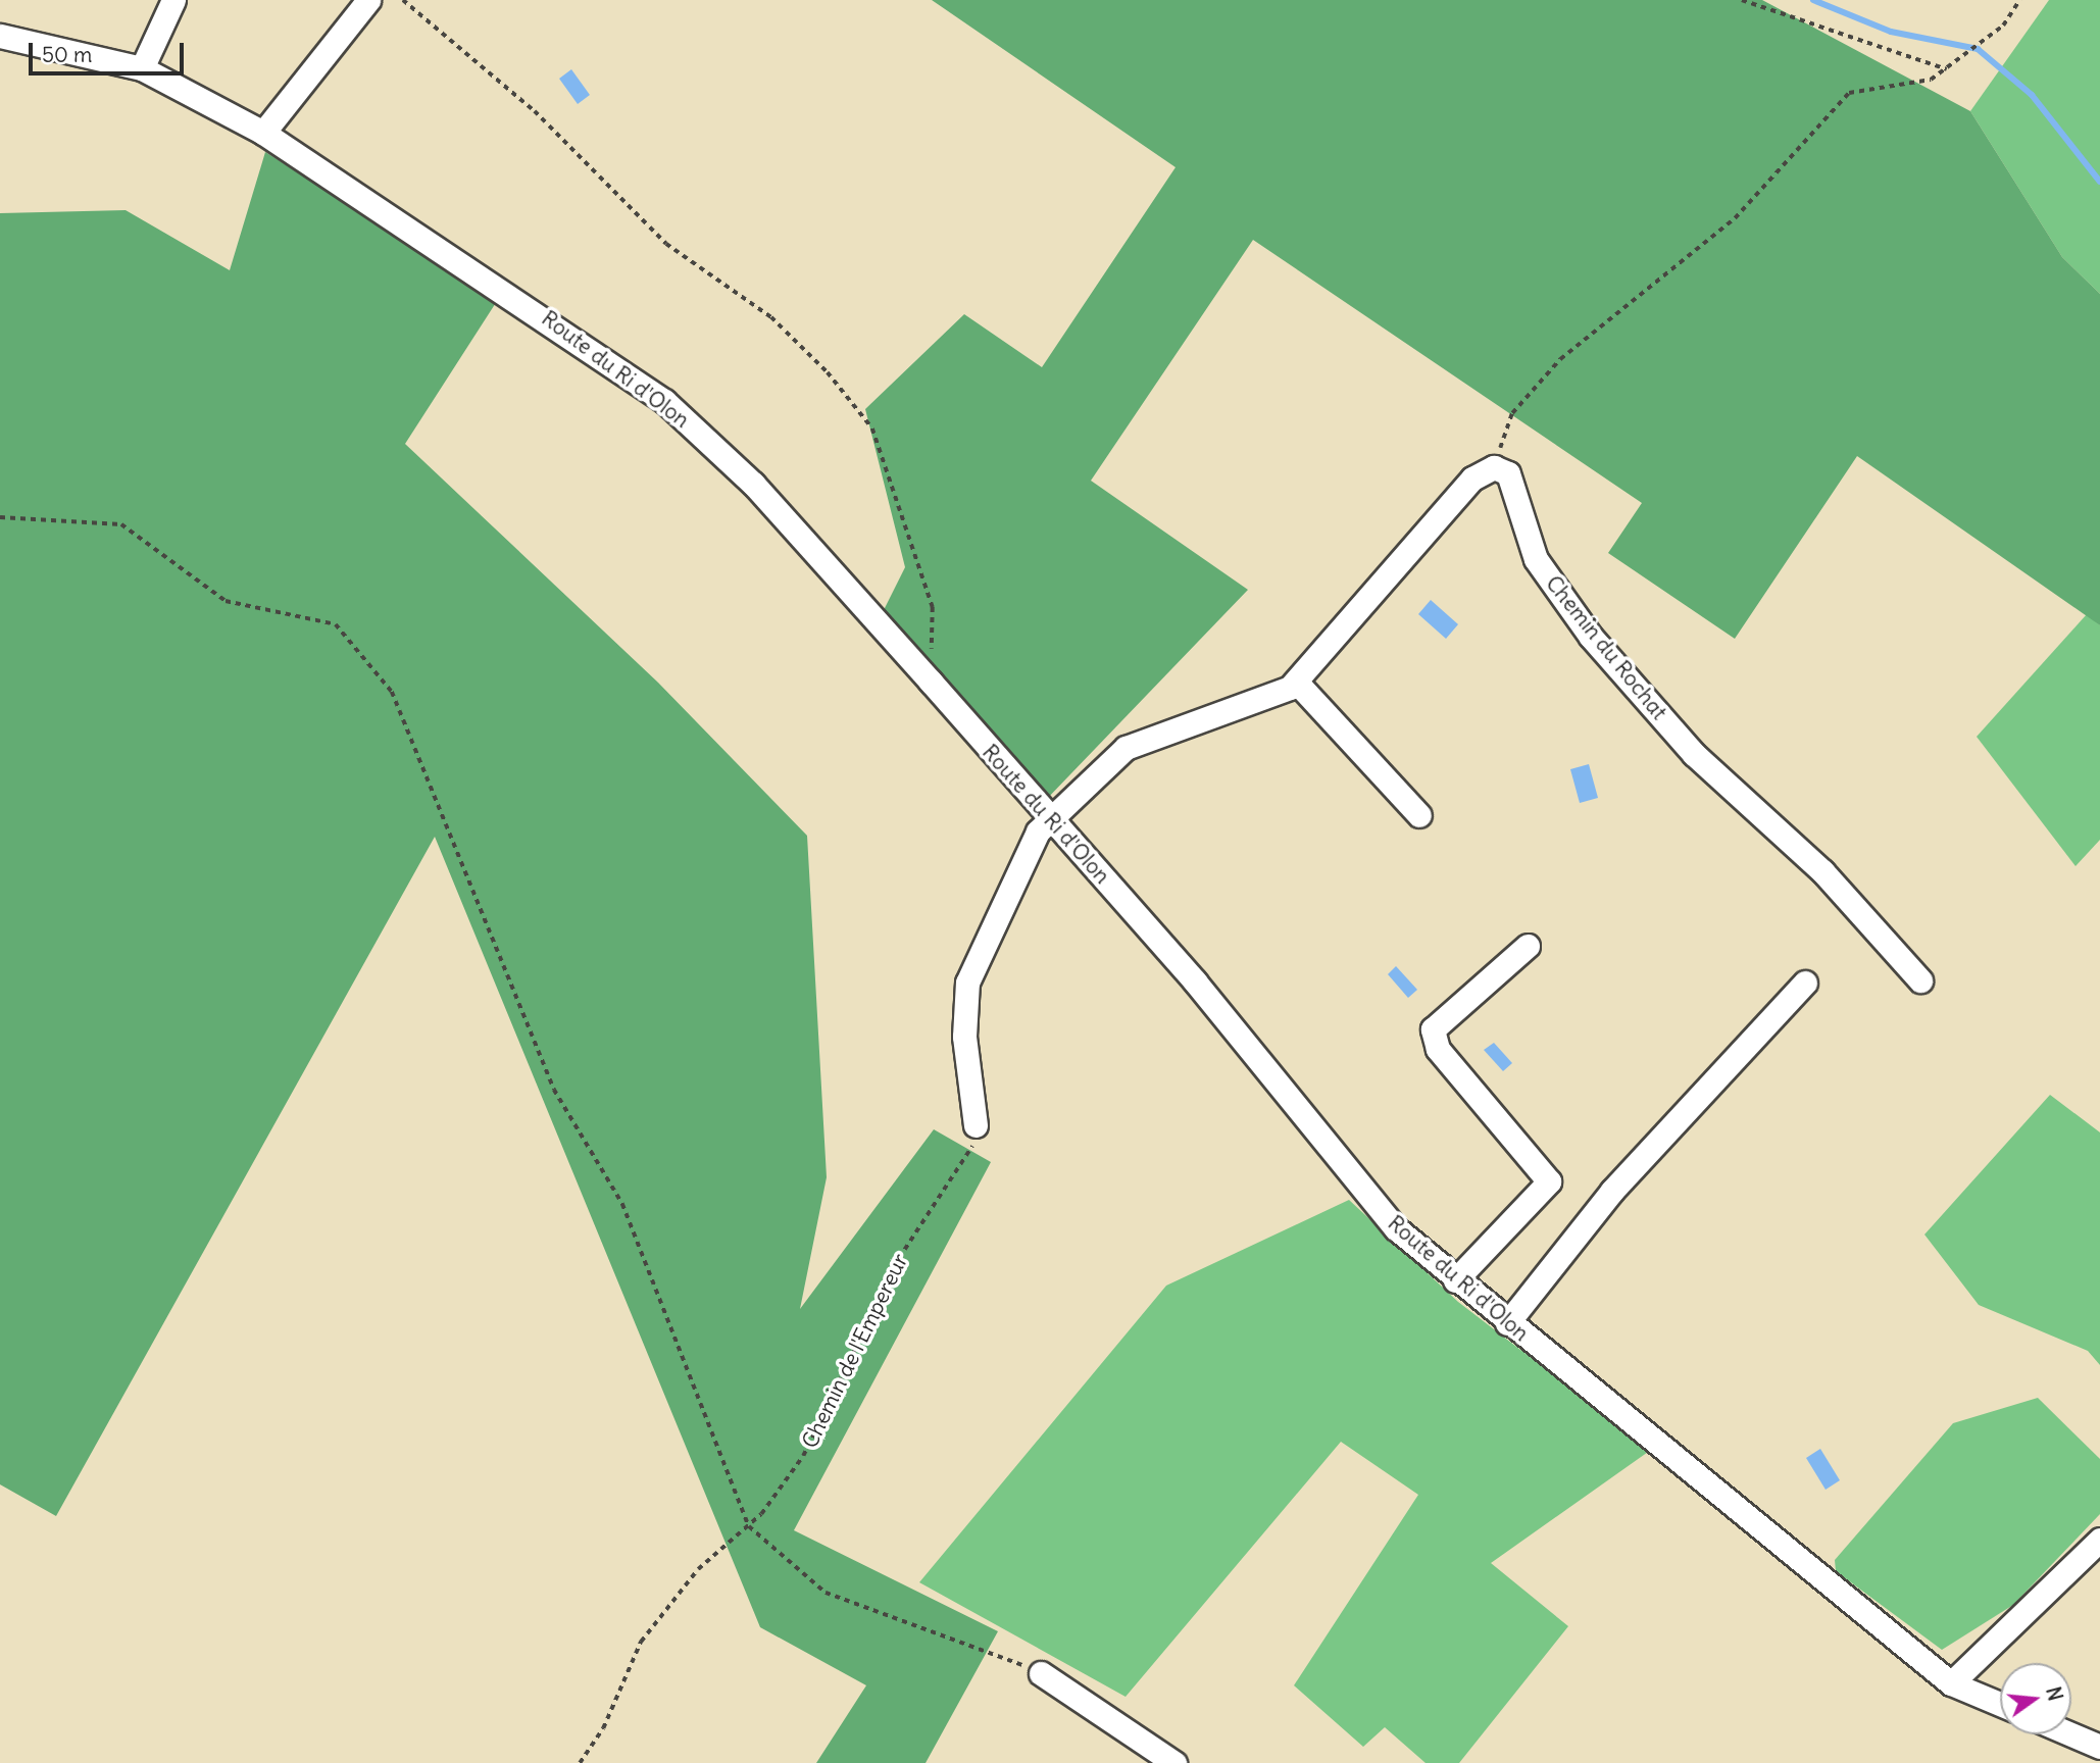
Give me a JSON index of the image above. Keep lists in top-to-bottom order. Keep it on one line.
{"streets":{"street":["Route du Ri d'Olon","Chemin du Rochat"],"path":["Chemin de l'Empereur"]},"scale_bar":"50 m","north":"right"}
